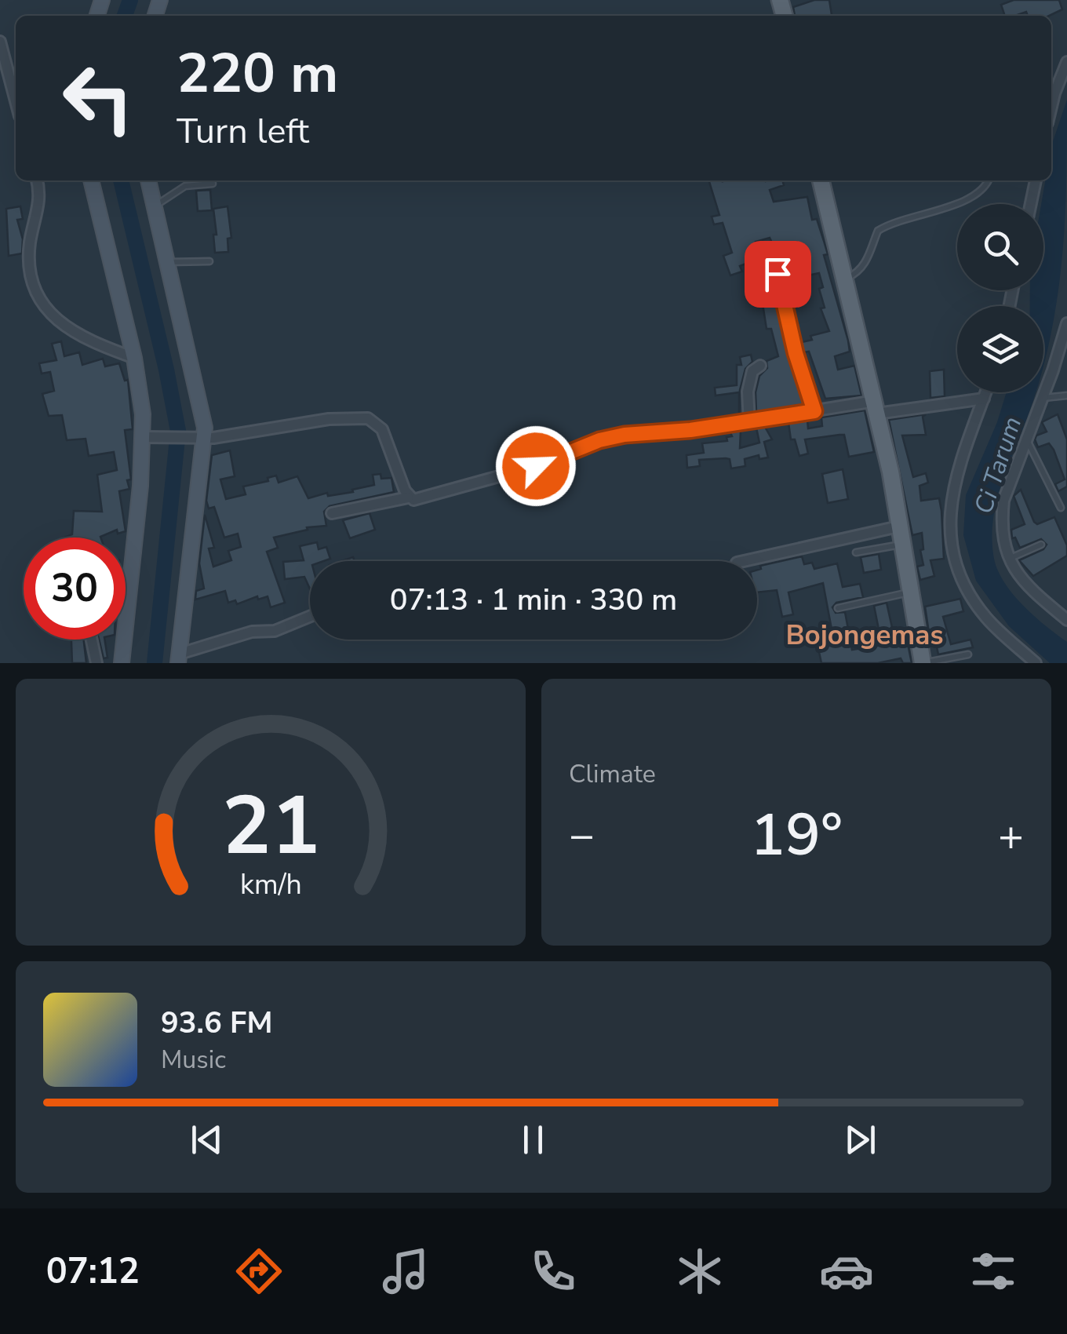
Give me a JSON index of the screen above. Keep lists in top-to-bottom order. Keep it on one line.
{"districts":["Bojongemas"],"water":["Ci Tarum"],"page":{"turn":["220 m","Turn left"],"limit":"30","trip":"07:13 · 1 min · 330 m","tile":"Climate","heat":["−","19°","+"],"song":["93.6 FM","Music"],"tabs":"07:12","gauge":["21","km/h"]}}
